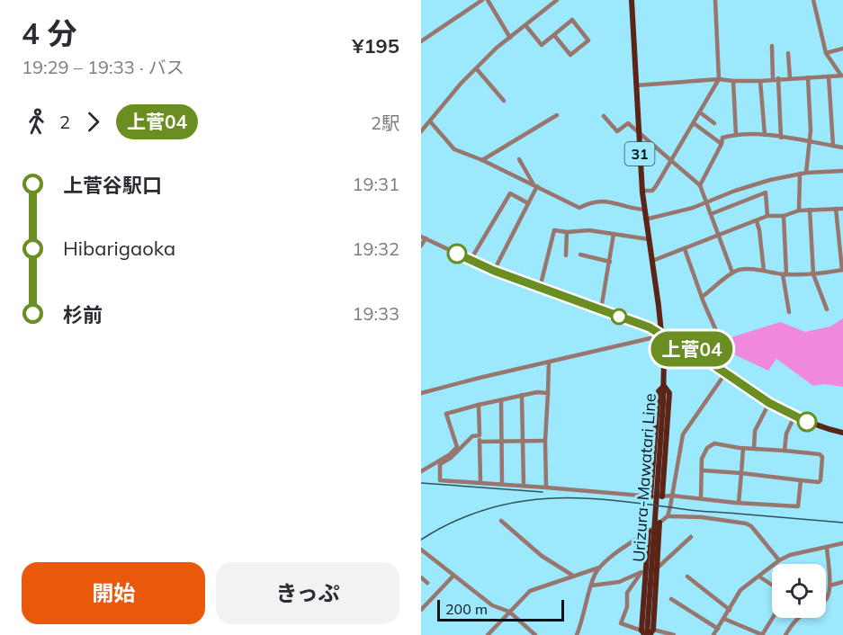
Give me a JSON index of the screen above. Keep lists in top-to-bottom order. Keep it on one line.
{"streets":{"main road":["31","Urizura-Mawatari Line"]},"lines":["bus line 上菅04"],"scale_bar":"200 m","page":{"heading":["4 分","19:29 – 19:33 · バス","¥195"],"on_map":"上菅04","legs":["2","上菅04","2駅"],"list":[{"name":"上菅谷駅口","value":"19:31"},{"name":"Hibarigaoka","value":"19:32"},{"name":"杉前","value":"19:33"}],"buttons":["開始","きっぷ"],"scale":"200 m"}}
